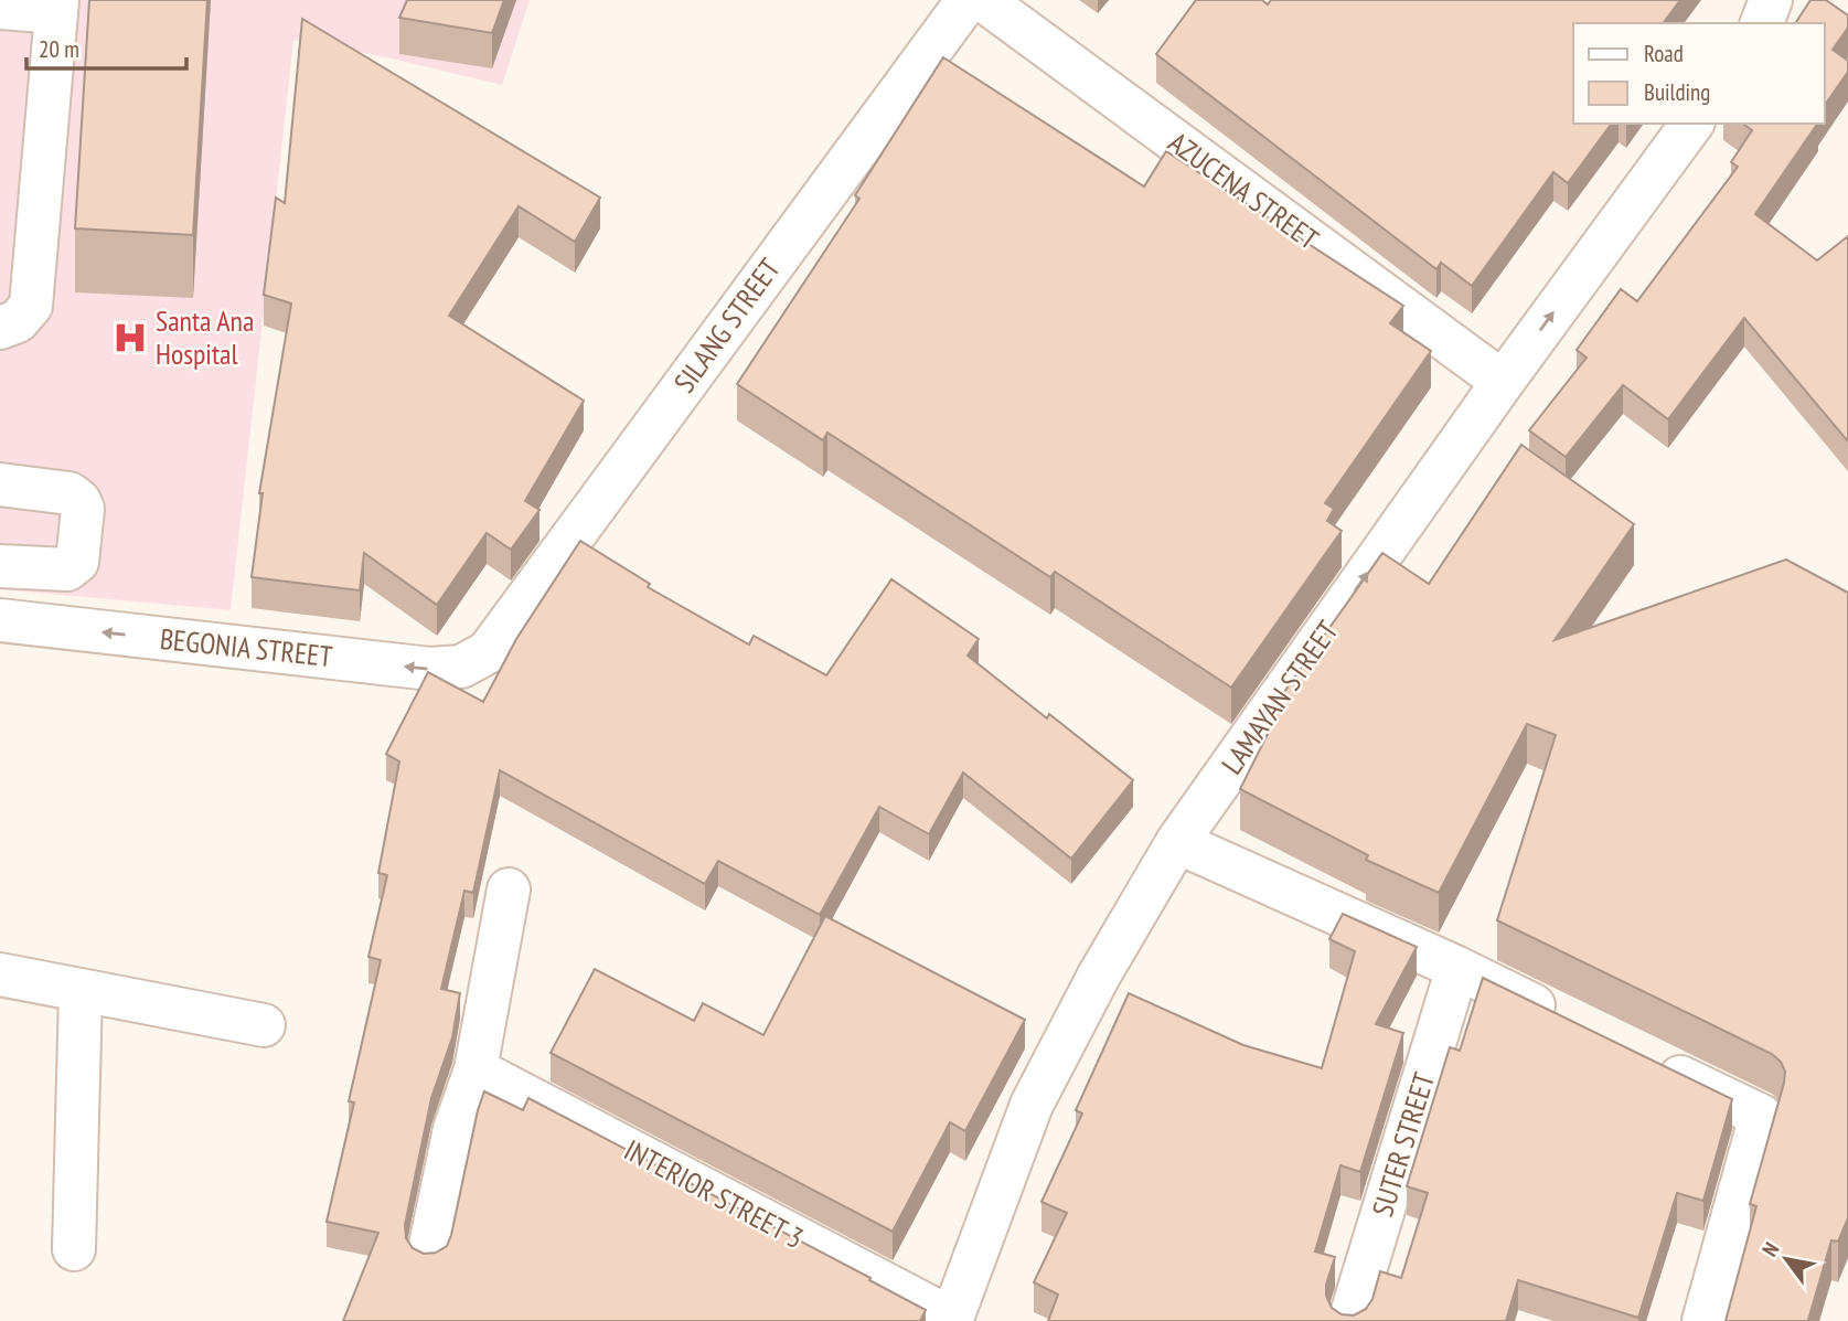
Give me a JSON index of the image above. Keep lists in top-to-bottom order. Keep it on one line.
{"streets":{"street":["AZUCENA STREET","SILANG STREET","BEGONIA STREET","LAMAYAN STREET","SUTER STREET","INTERIOR STREET 3"]},"crossings":[["AZUCENA STREET","LAMAYAN STREET"],["SILANG STREET","BEGONIA STREET"],["LAMAYAN STREET","INTERIOR STREET 3"]],"one_way":["LAMAYAN STREET"],"places":{"hospital":["Santa Ana Hospital"]},"legend":["Road","Building"],"scale_bar":"20 m","north":"top left"}
